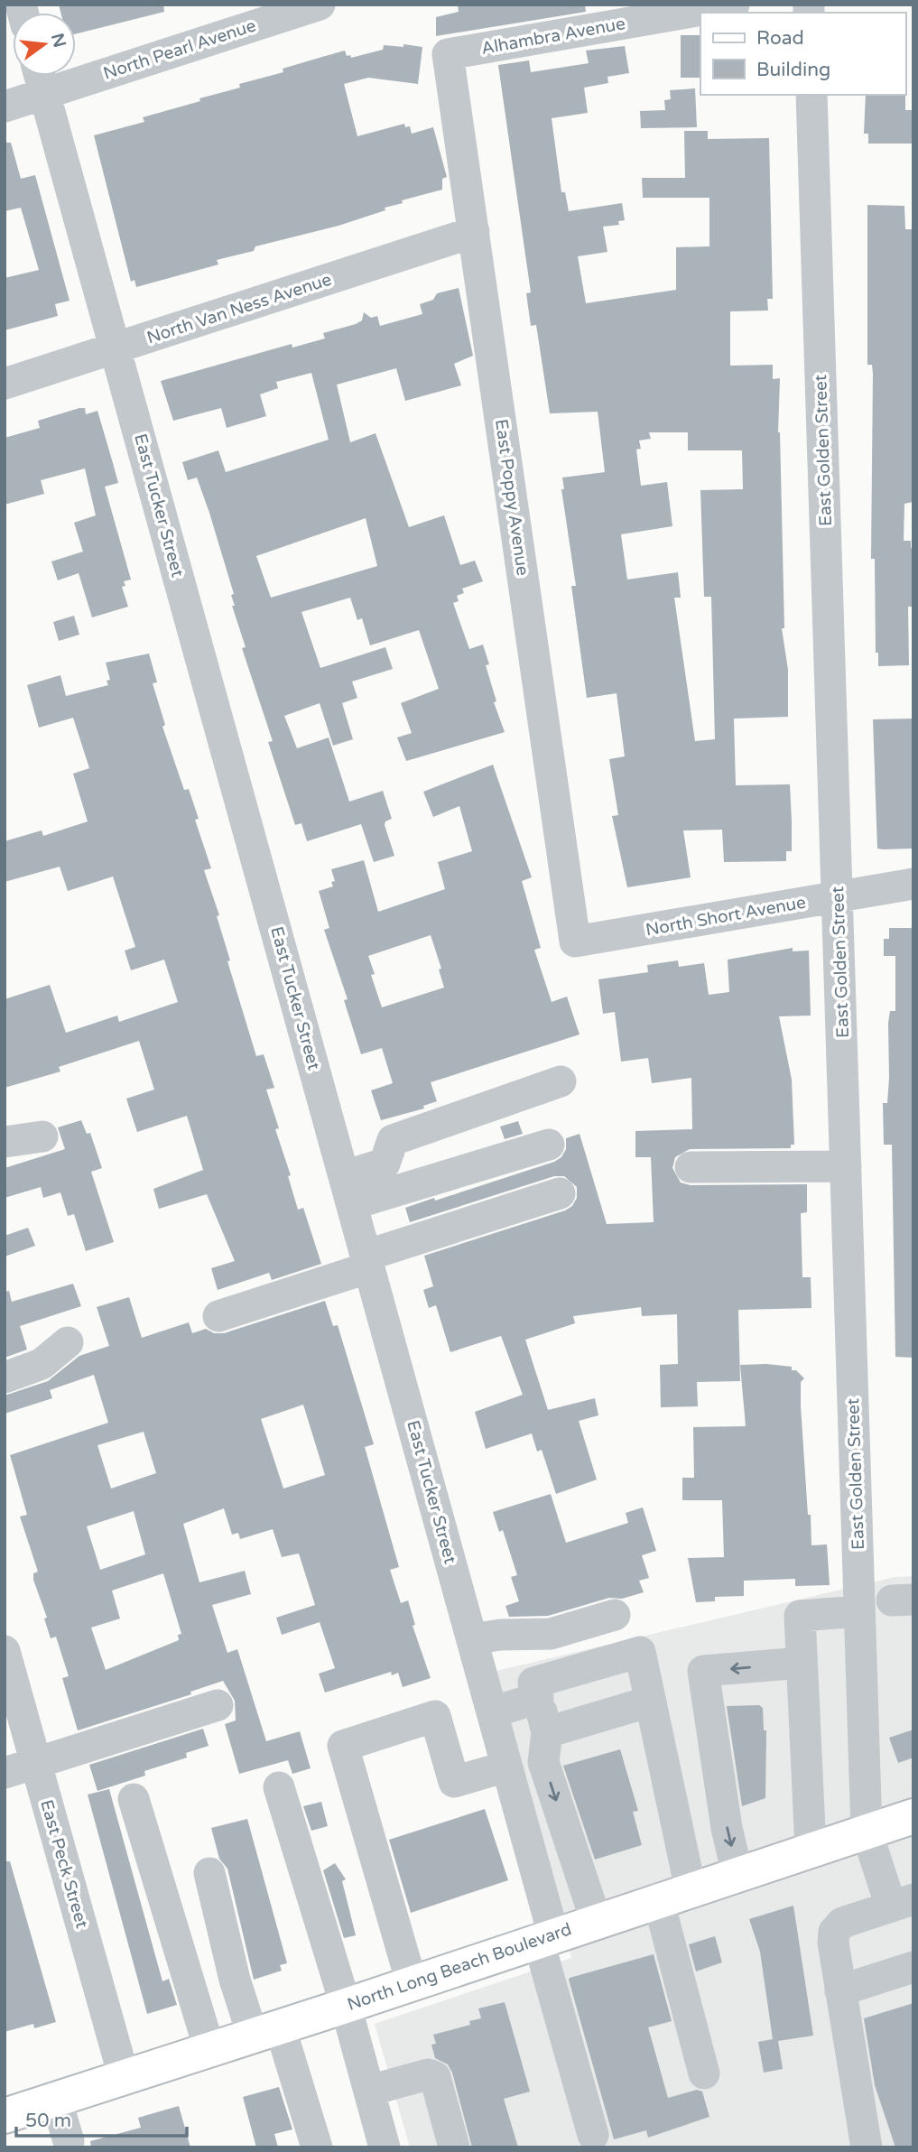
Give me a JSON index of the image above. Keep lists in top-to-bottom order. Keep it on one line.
{"streets":{"main road":["North Long Beach Boulevard"],"street":["Alhambra Avenue","North Pearl Avenue","North Van Ness Avenue","East Golden Street","East Poppy Avenue","East Tucker Street","North Short Avenue","East Peck Street"]},"crossings":[["Alhambra Avenue","East Poppy Avenue"],["North Pearl Avenue","East Tucker Street"],["North Van Ness Avenue","East Poppy Avenue"],["North Van Ness Avenue","East Tucker Street"],["East Golden Street","North Short Avenue"],["East Golden Street","North Long Beach Boulevard"],["East Poppy Avenue","North Short Avenue"],["East Tucker Street","North Long Beach Boulevard"],["East Peck Street","North Long Beach Boulevard"]],"legend":["Road","Building"],"scale_bar":"50 m","north":"right"}
